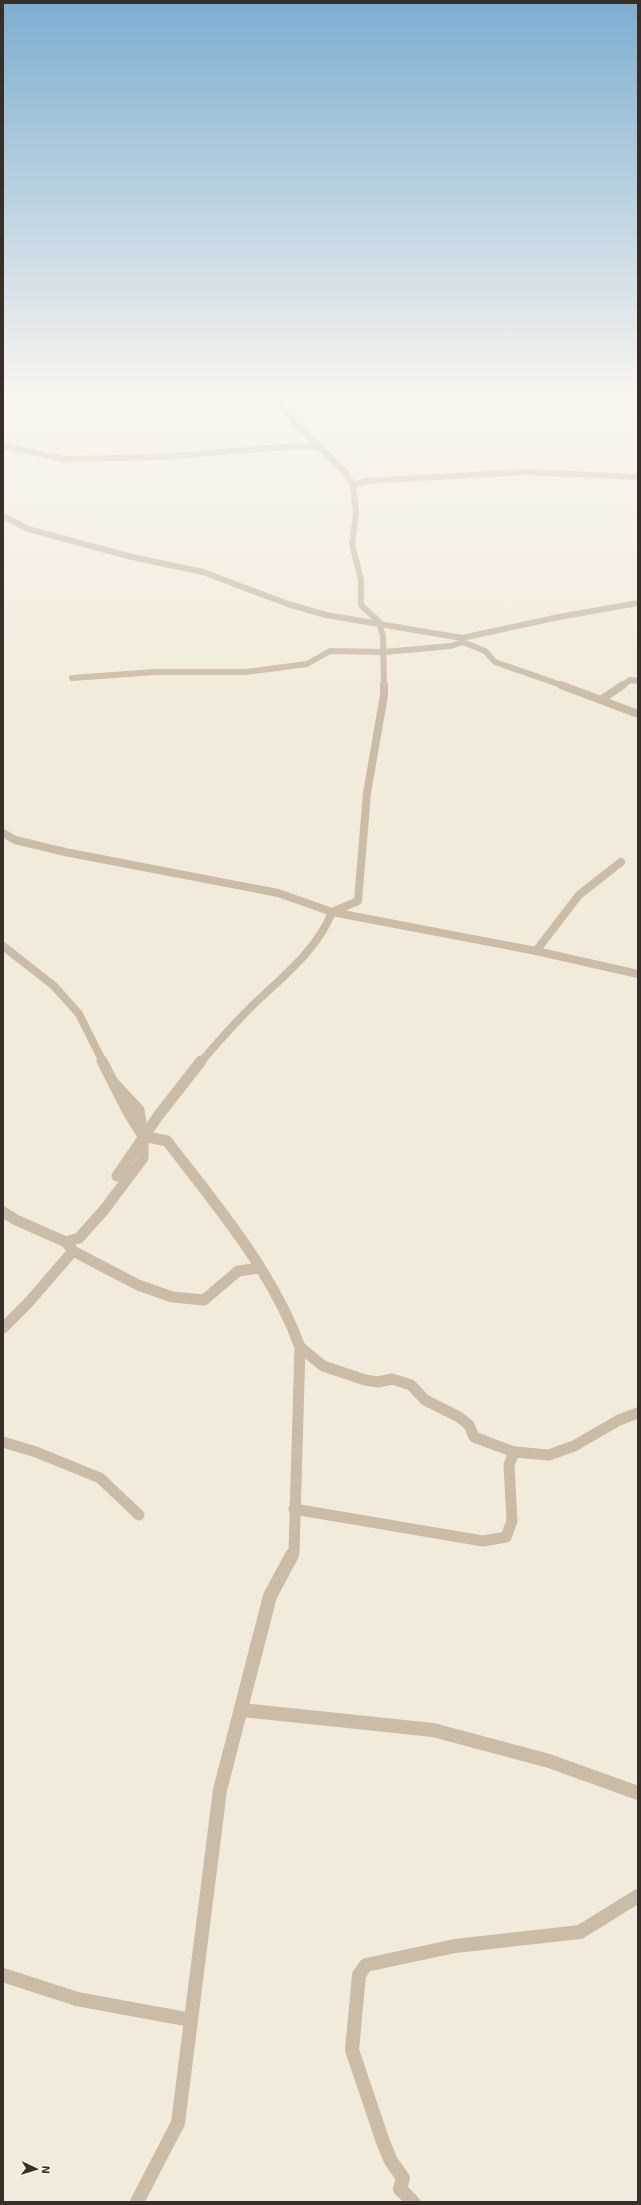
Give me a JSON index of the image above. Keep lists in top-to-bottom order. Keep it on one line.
{"north":"right"}
